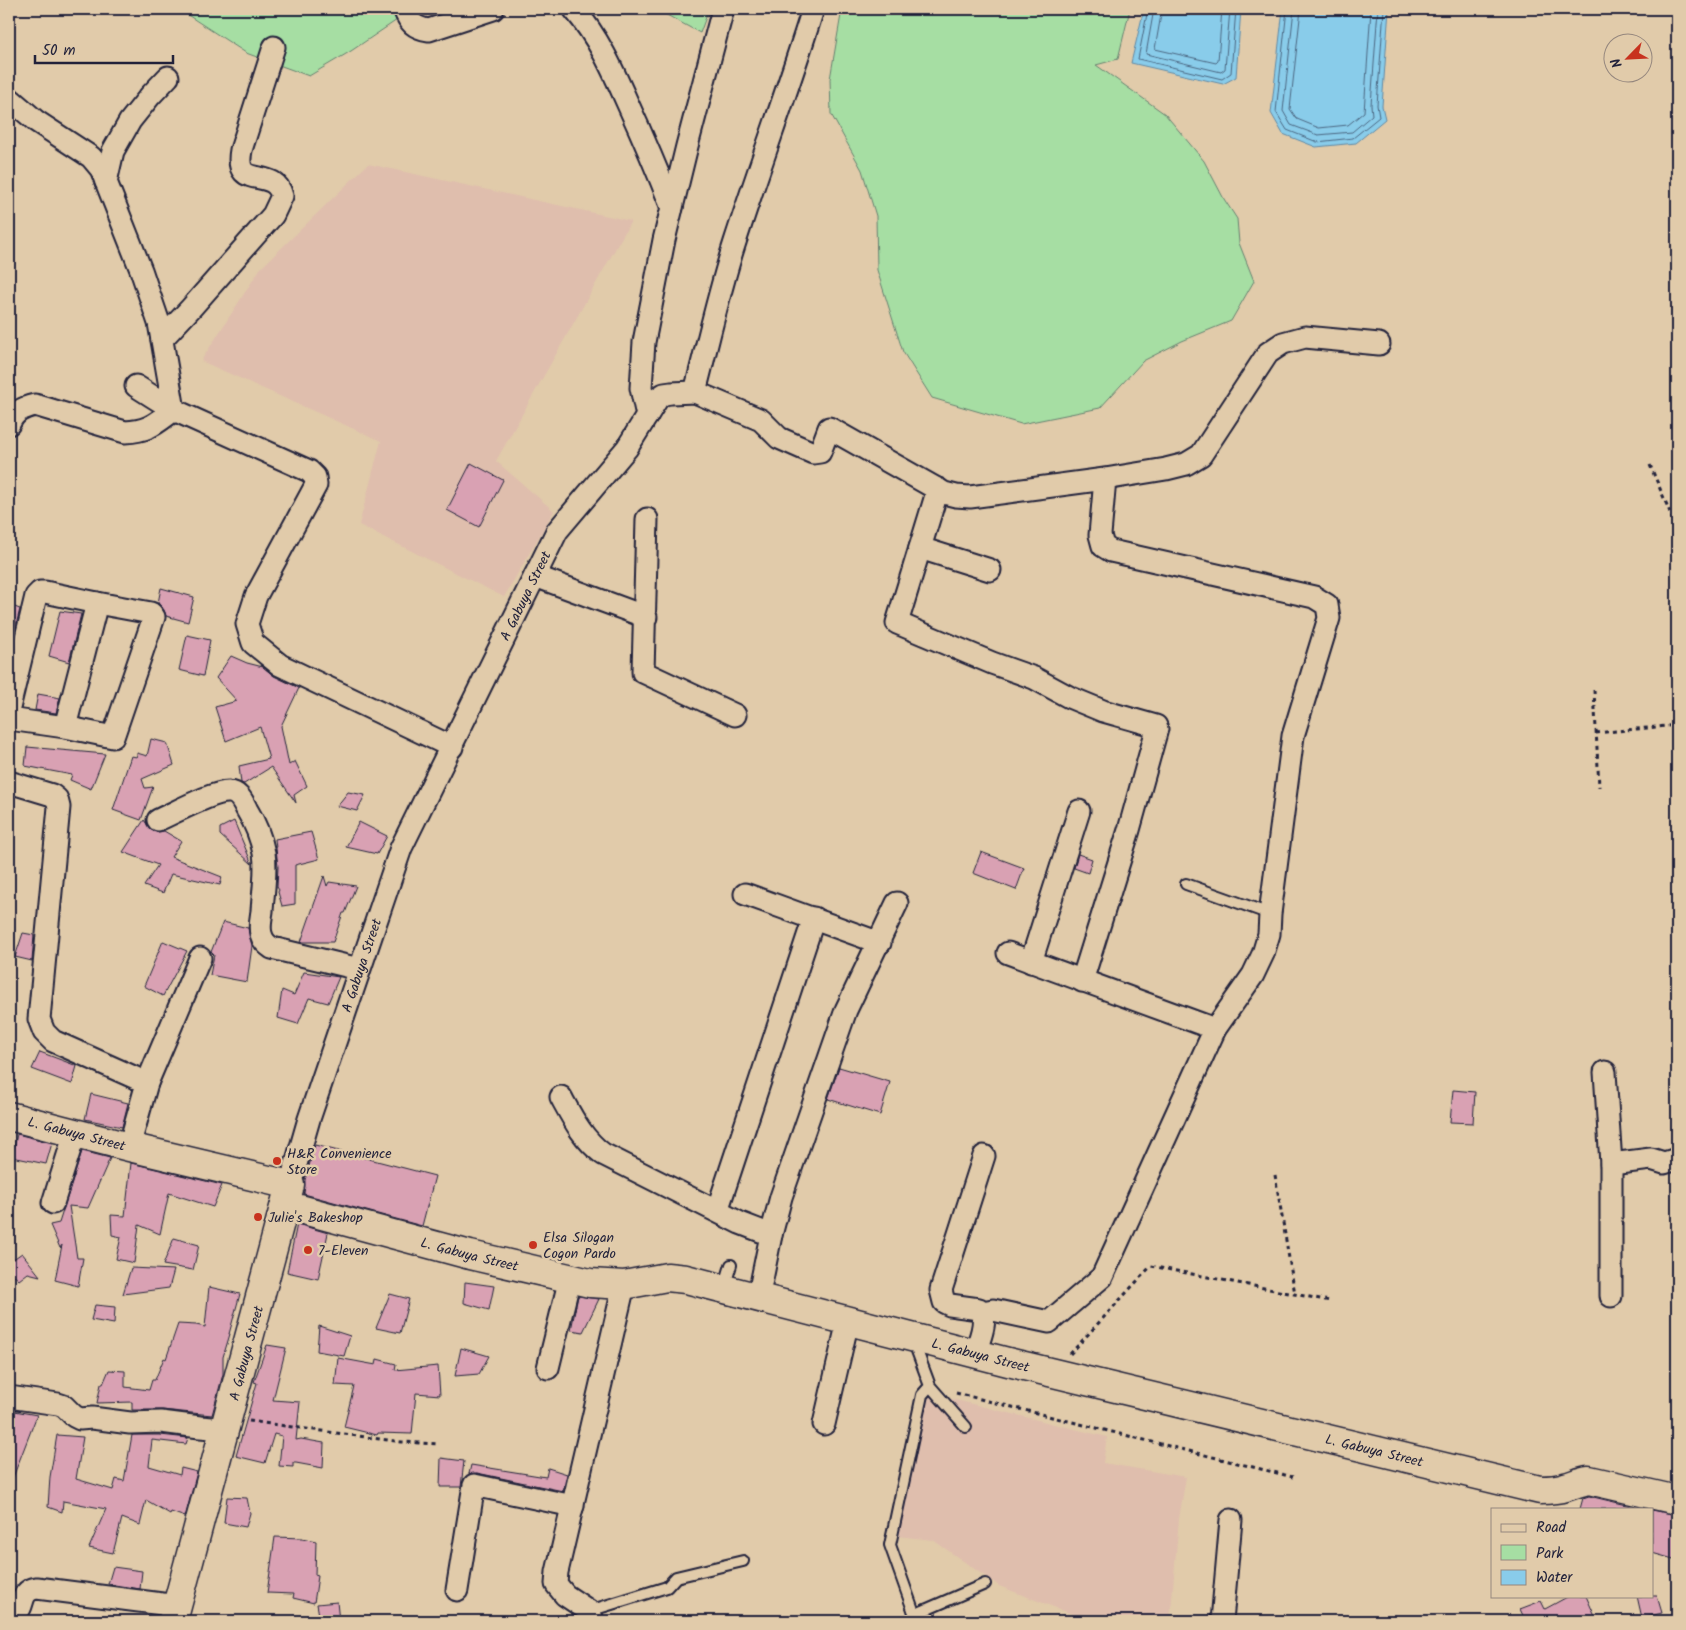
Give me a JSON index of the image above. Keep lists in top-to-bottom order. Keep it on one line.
{"streets":{"street":["A Gabuya Street","L. Gabuya Street"]},"crossings":[["A Gabuya Street","L. Gabuya Street"]],"places":["H&R Convenience Store","Julie's Bakeshop","Elsa Silogan Cogon Pardo","7-Eleven"],"legend":["Road","Park","Water"],"scale_bar":"50 m","north":"bottom left"}
